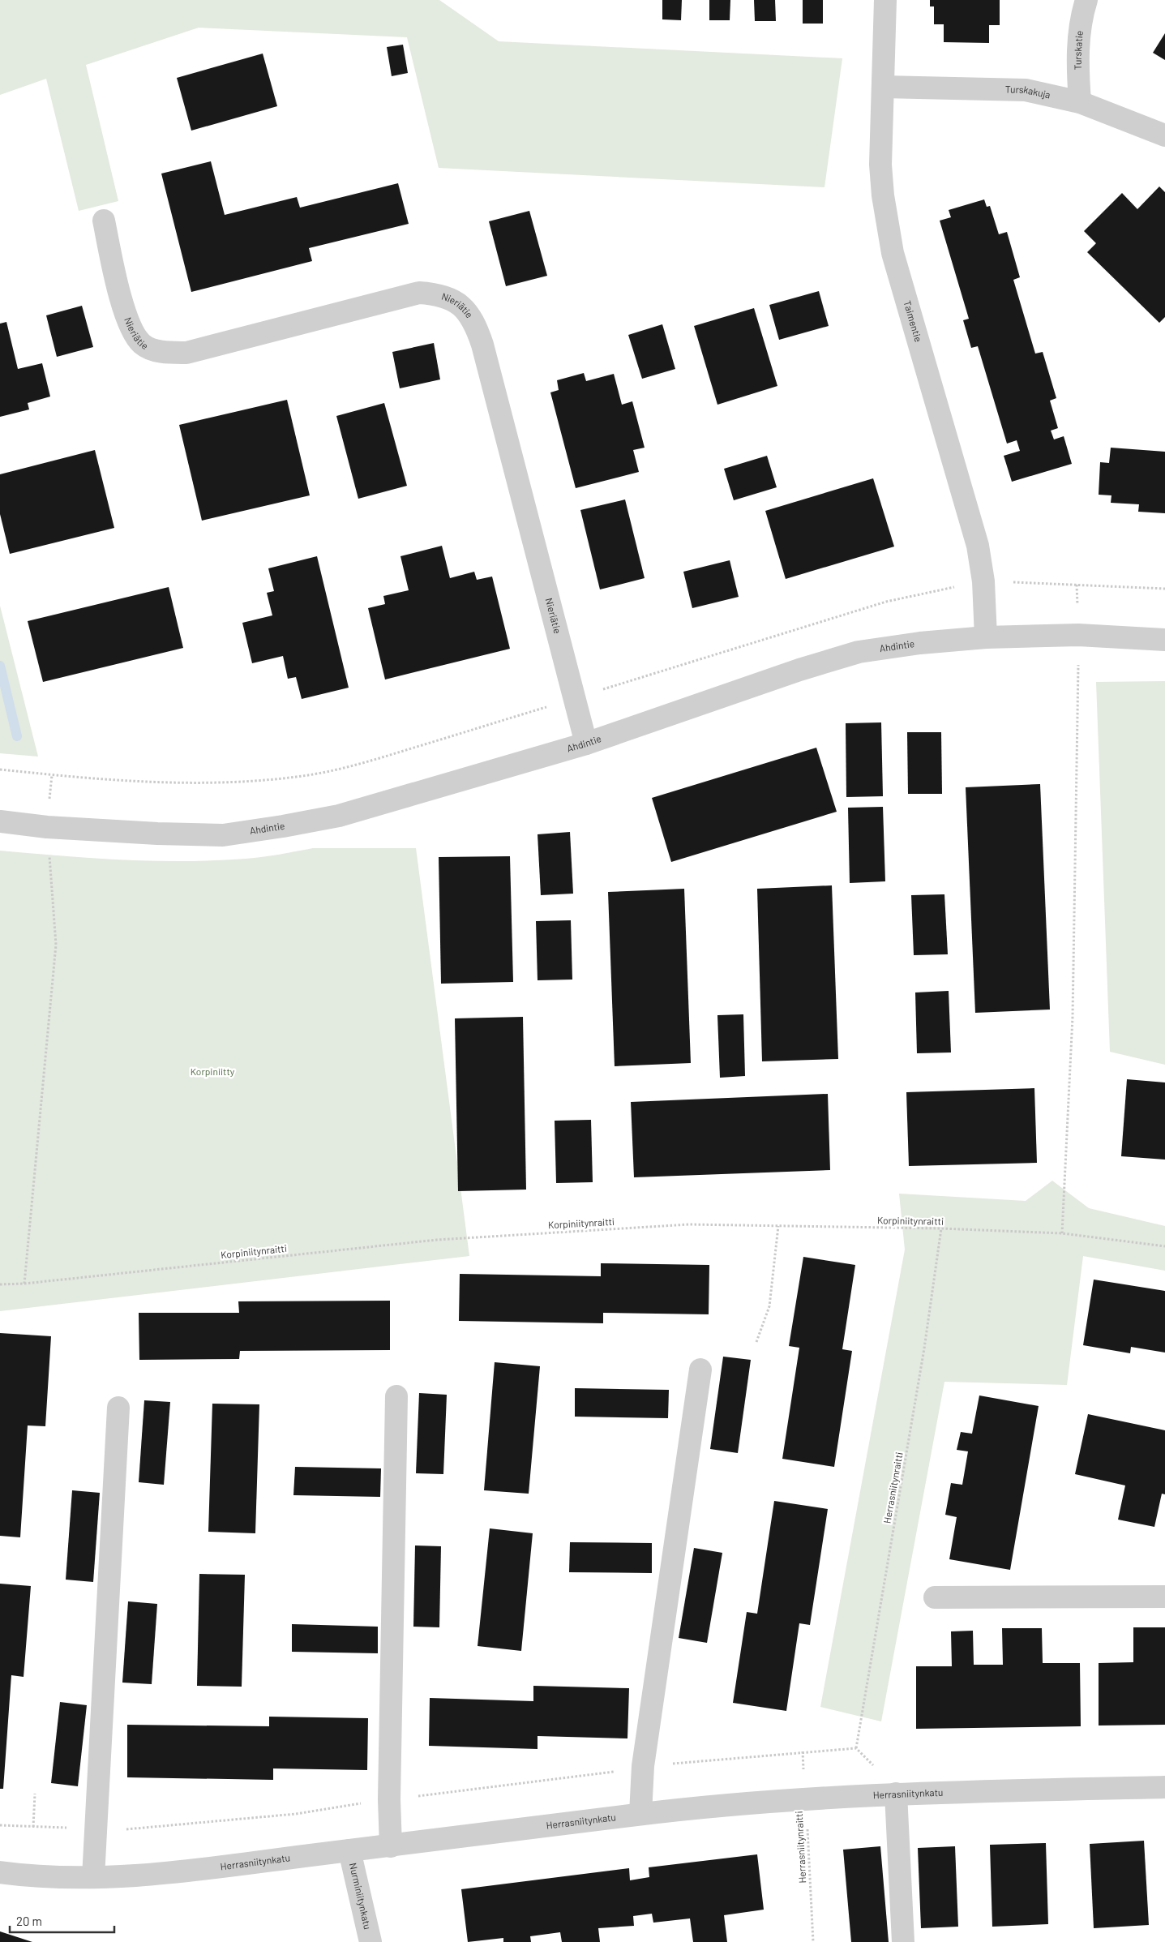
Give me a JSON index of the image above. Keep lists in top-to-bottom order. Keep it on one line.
{"streets":{"street":["Turskatie","Turskakuja","Nieriätie","Taimentie","Ahdintie","Herrasniitynkatu","Nurminiitynkatu"],"path":["Korpiniitynraitti","Herrasniitynraitti"]},"crossings":[["Turskatie","Turskakuja"],["Turskakuja","Taimentie"],["Nieriätie","Ahdintie"],["Taimentie","Ahdintie"],["Korpiniitynraitti","Herrasniitynraitti"],["Herrasniitynraitti","Herrasniitynkatu"],["Herrasniitynkatu","Nurminiitynkatu"]],"parks":["Korpiniitty"],"scale_bar":"20 m"}
